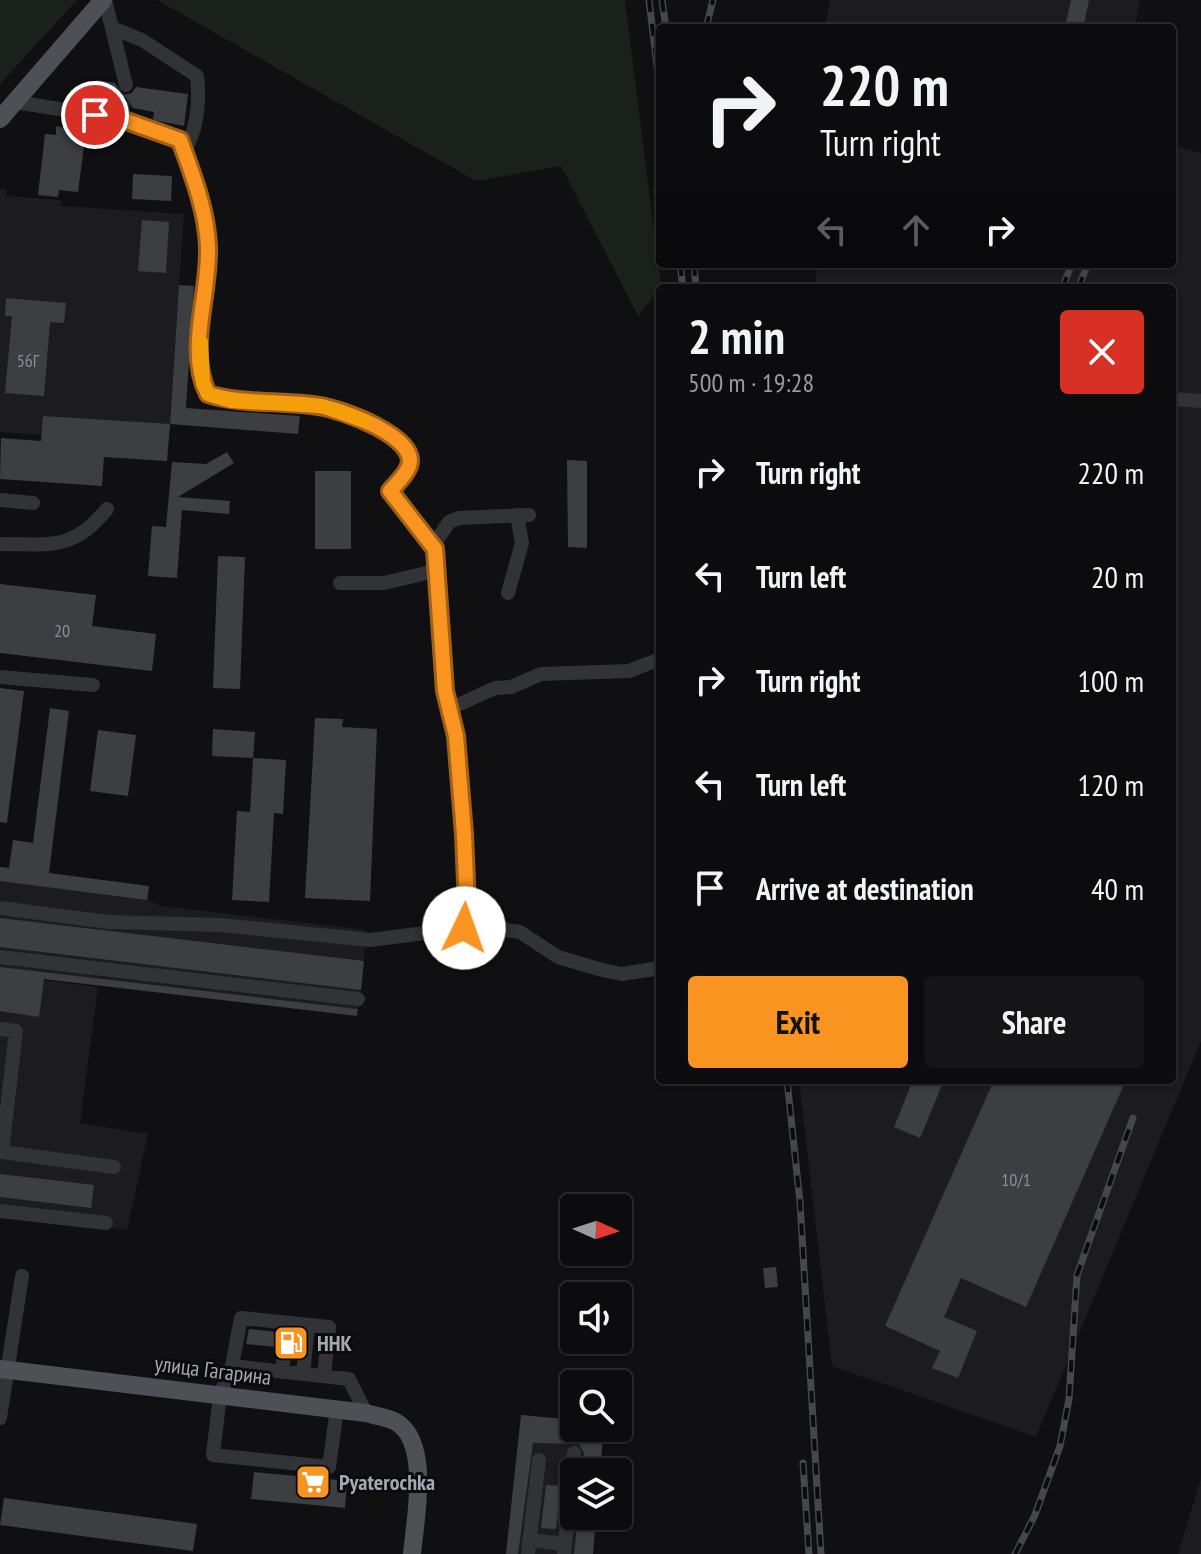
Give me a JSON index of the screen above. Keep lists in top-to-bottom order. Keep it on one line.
{"streets":{"main road":["улица Гагарина"]},"places":{"fuel station":["ННК"],"supermarket":["Pyaterochka"]},"house_numbers":["56Г","20","10/1"],"north":"right","page":{"turn":["220 m","Turn right"],"heading":["2 min","500 m · 19:28"],"list":[{"name":"Turn right","value":"220 m"},{"name":"Turn left","value":"20 m"},{"name":"Turn right","value":"100 m"},{"name":"Turn left","value":"120 m"},{"name":"Arrive at destination","value":"40 m"}],"buttons":["Exit","Share"]}}
